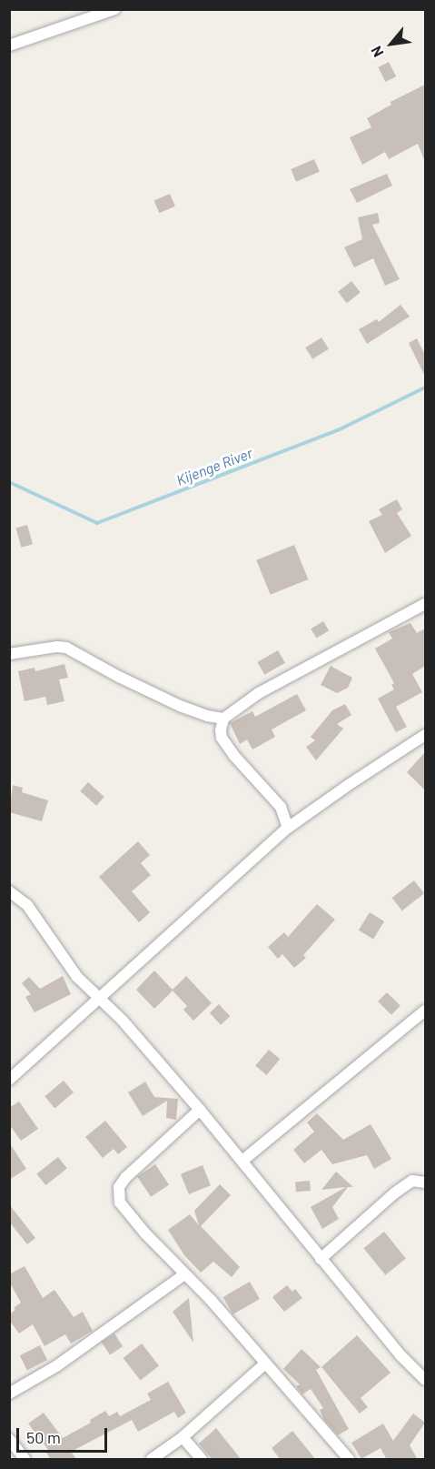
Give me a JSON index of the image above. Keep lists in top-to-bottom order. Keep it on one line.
{"water":["Kijenge River"],"scale_bar":"50 m","north":"bottom left"}
